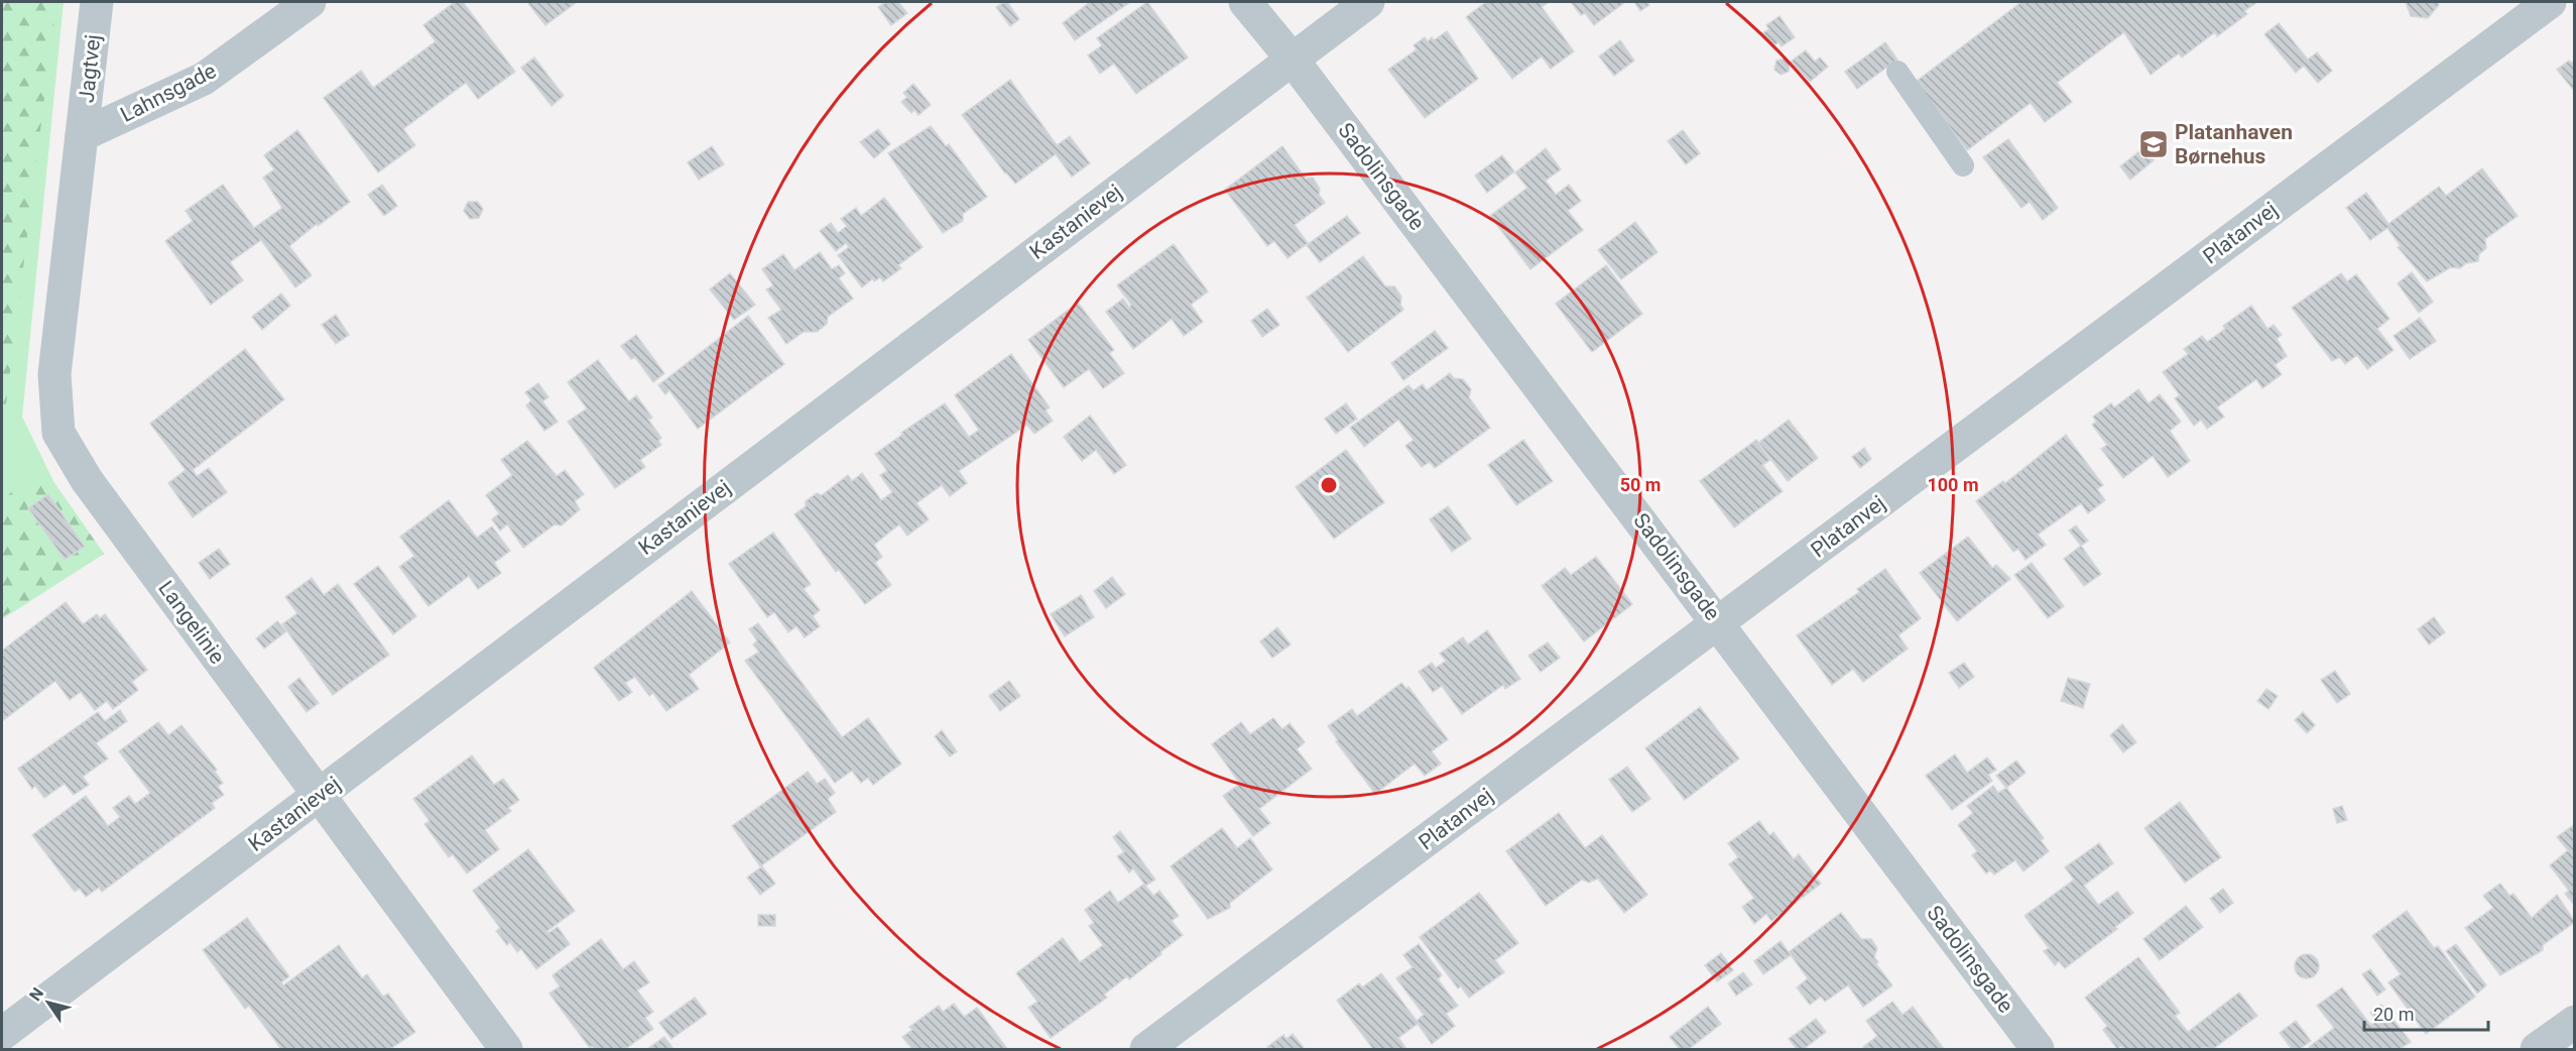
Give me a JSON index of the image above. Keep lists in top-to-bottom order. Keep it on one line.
{"streets":{"street":["Jagtvej","Lahnsgade","Sadolinsgade","Kastanievej","Platanvej","Langelinie"]},"crossings":[["Jagtvej","Lahnsgade"],["Jagtvej","Langelinie"],["Lahnsgade","Langelinie"],["Sadolinsgade","Kastanievej"],["Sadolinsgade","Platanvej"],["Kastanievej","Langelinie"]],"places":{"school or university":["Platanhaven Børnehus"]},"scale_bar":"20 m","north":"top left","rings":["50 m","100 m"]}
